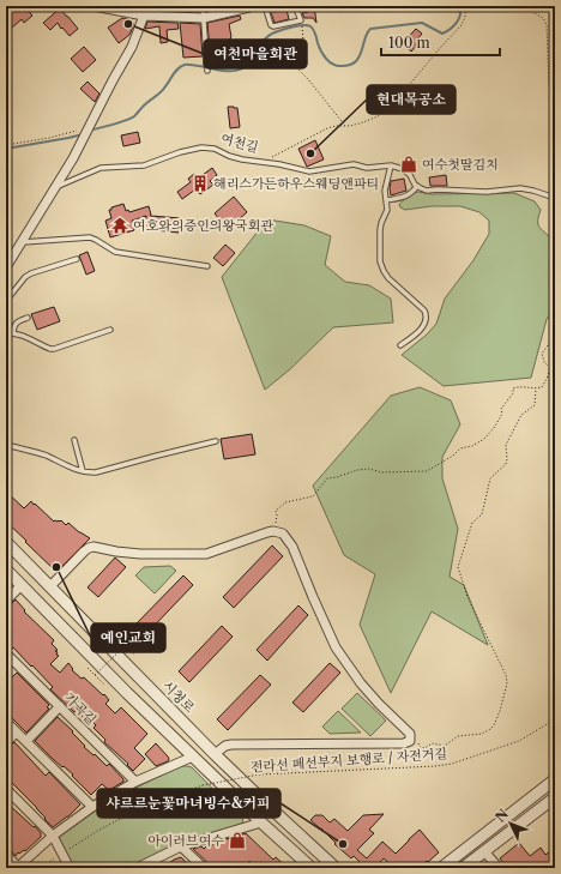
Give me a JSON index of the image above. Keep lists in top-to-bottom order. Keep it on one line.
{"streets":{"street":["시청로","가곡길"],"lane":["여천길"],"path":["전라선 폐선부지 보행로 / 자전거길"]},"places":{"other":["여천마을회관","현대목공소","예인교회","샤르르눈꽃마녀빙수&커피"],"shop":["여수첫딸김치","아이러브여수"],"building":["해리스가든하우스웨딩앤파티"],"temple":["여호와의증인의왕국회관"]},"scale_bar":"100 m","north":"top left"}
